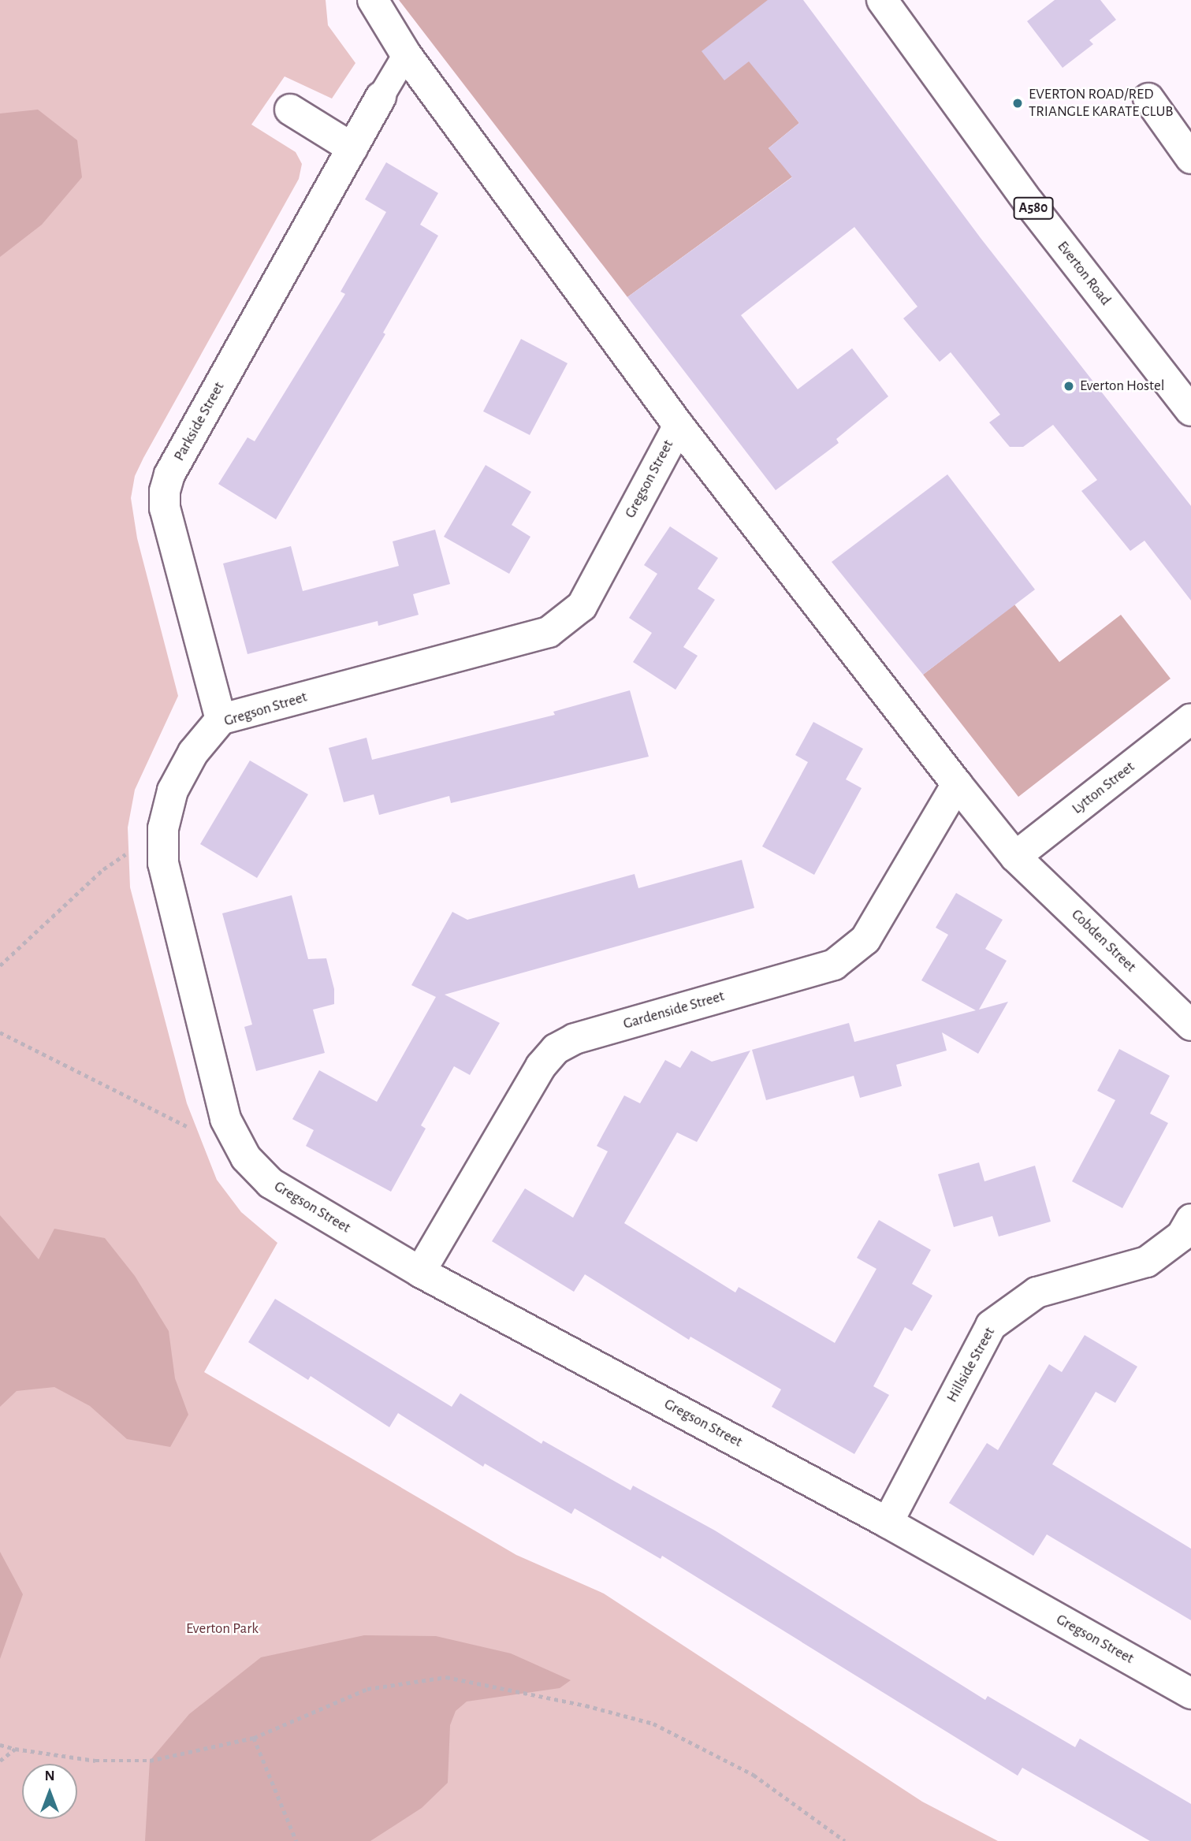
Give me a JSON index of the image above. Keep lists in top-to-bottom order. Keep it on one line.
{"streets":{"street":["A580","Everton Road","Parkside Street","Gregson Street","Lytton Street","Cobden Street","Gardenside Street","Hillside Street"]},"crossings":[["Parkside Street","Gregson Street"],["Parkside Street","Cobden Street"],["Gregson Street","Cobden Street"],["Gregson Street","Gardenside Street"],["Gregson Street","Hillside Street"],["Lytton Street","Cobden Street"],["Cobden Street","Gardenside Street"]],"parks":["Everton Park"],"places":["EVERTON ROAD/RED TRIANGLE KARATE CLUB","Everton Hostel"],"north":"top"}
